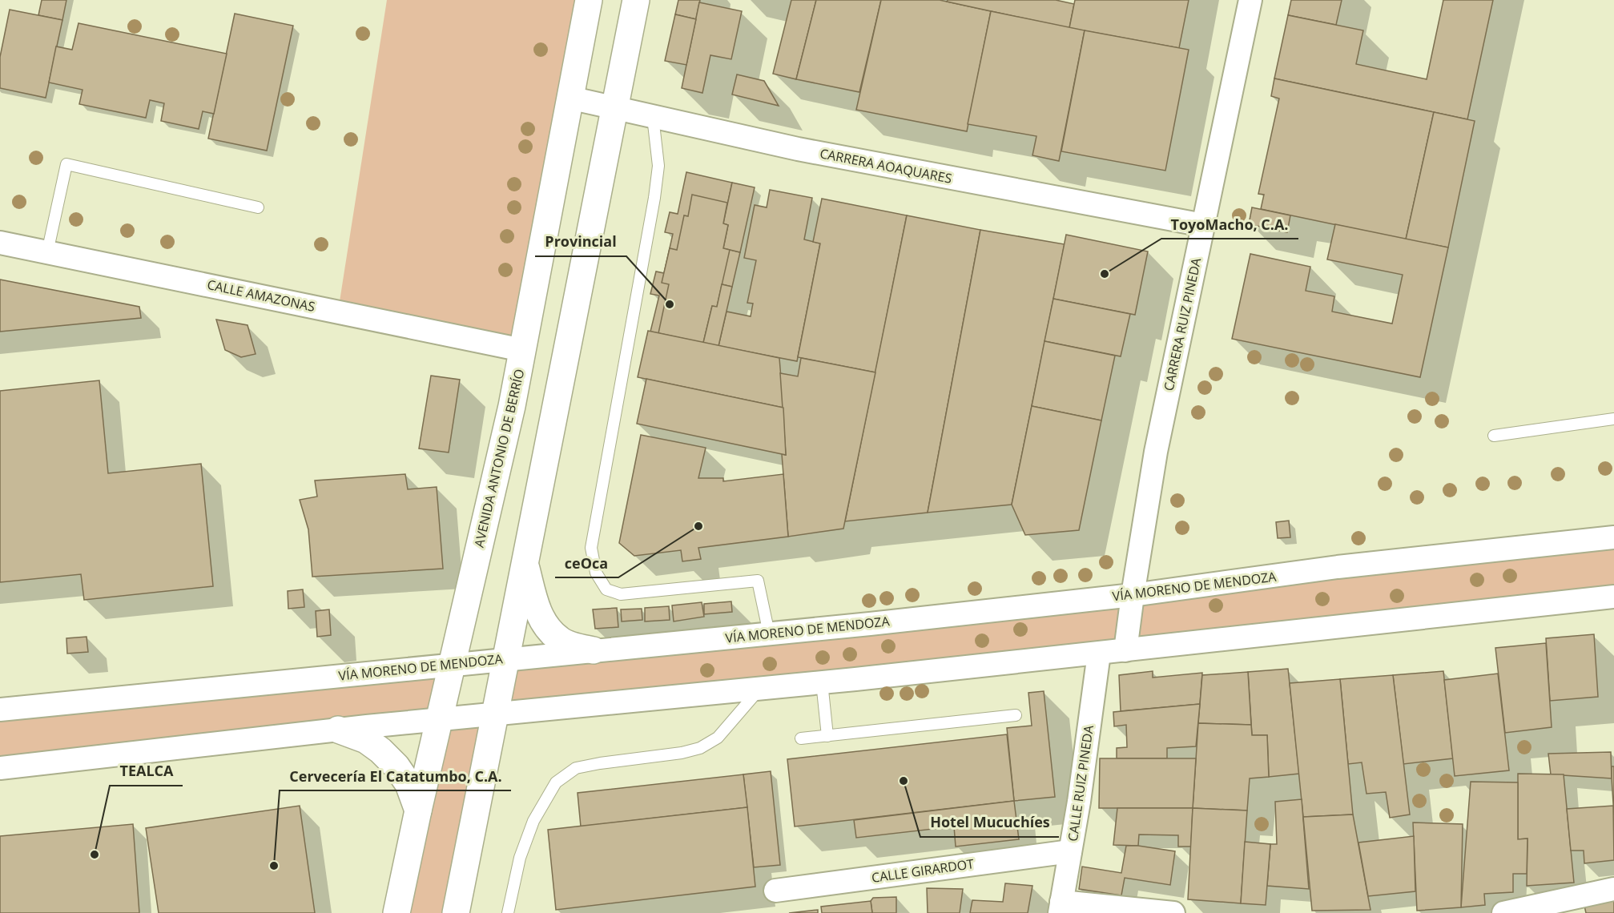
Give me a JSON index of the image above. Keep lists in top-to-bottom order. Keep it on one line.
{"streets":{"street":["CARRERA AOAQUARES","CALLE AMAZONAS","CARRERA RUIZ PINEDA","AVENIDA ANTONIO DE BERRÍO","VÍA MORENO DE MENDOZA","CALLE RUIZ PINEDA","CALLE GIRARDOT"]},"crossings":[["CARRERA AOAQUARES","CARRERA RUIZ PINEDA"],["CARRERA AOAQUARES","AVENIDA ANTONIO DE BERRÍO"],["CALLE AMAZONAS","AVENIDA ANTONIO DE BERRÍO"],["CARRERA RUIZ PINEDA","VÍA MORENO DE MENDOZA"],["AVENIDA ANTONIO DE BERRÍO","VÍA MORENO DE MENDOZA"],["CALLE RUIZ PINEDA","CALLE GIRARDOT"]],"places":["ToyoMacho, C.A.","Provincial","ceOca","Hotel Mucuchíes","TEALCA","Cervecería El Catatumbo, C.A."]}
